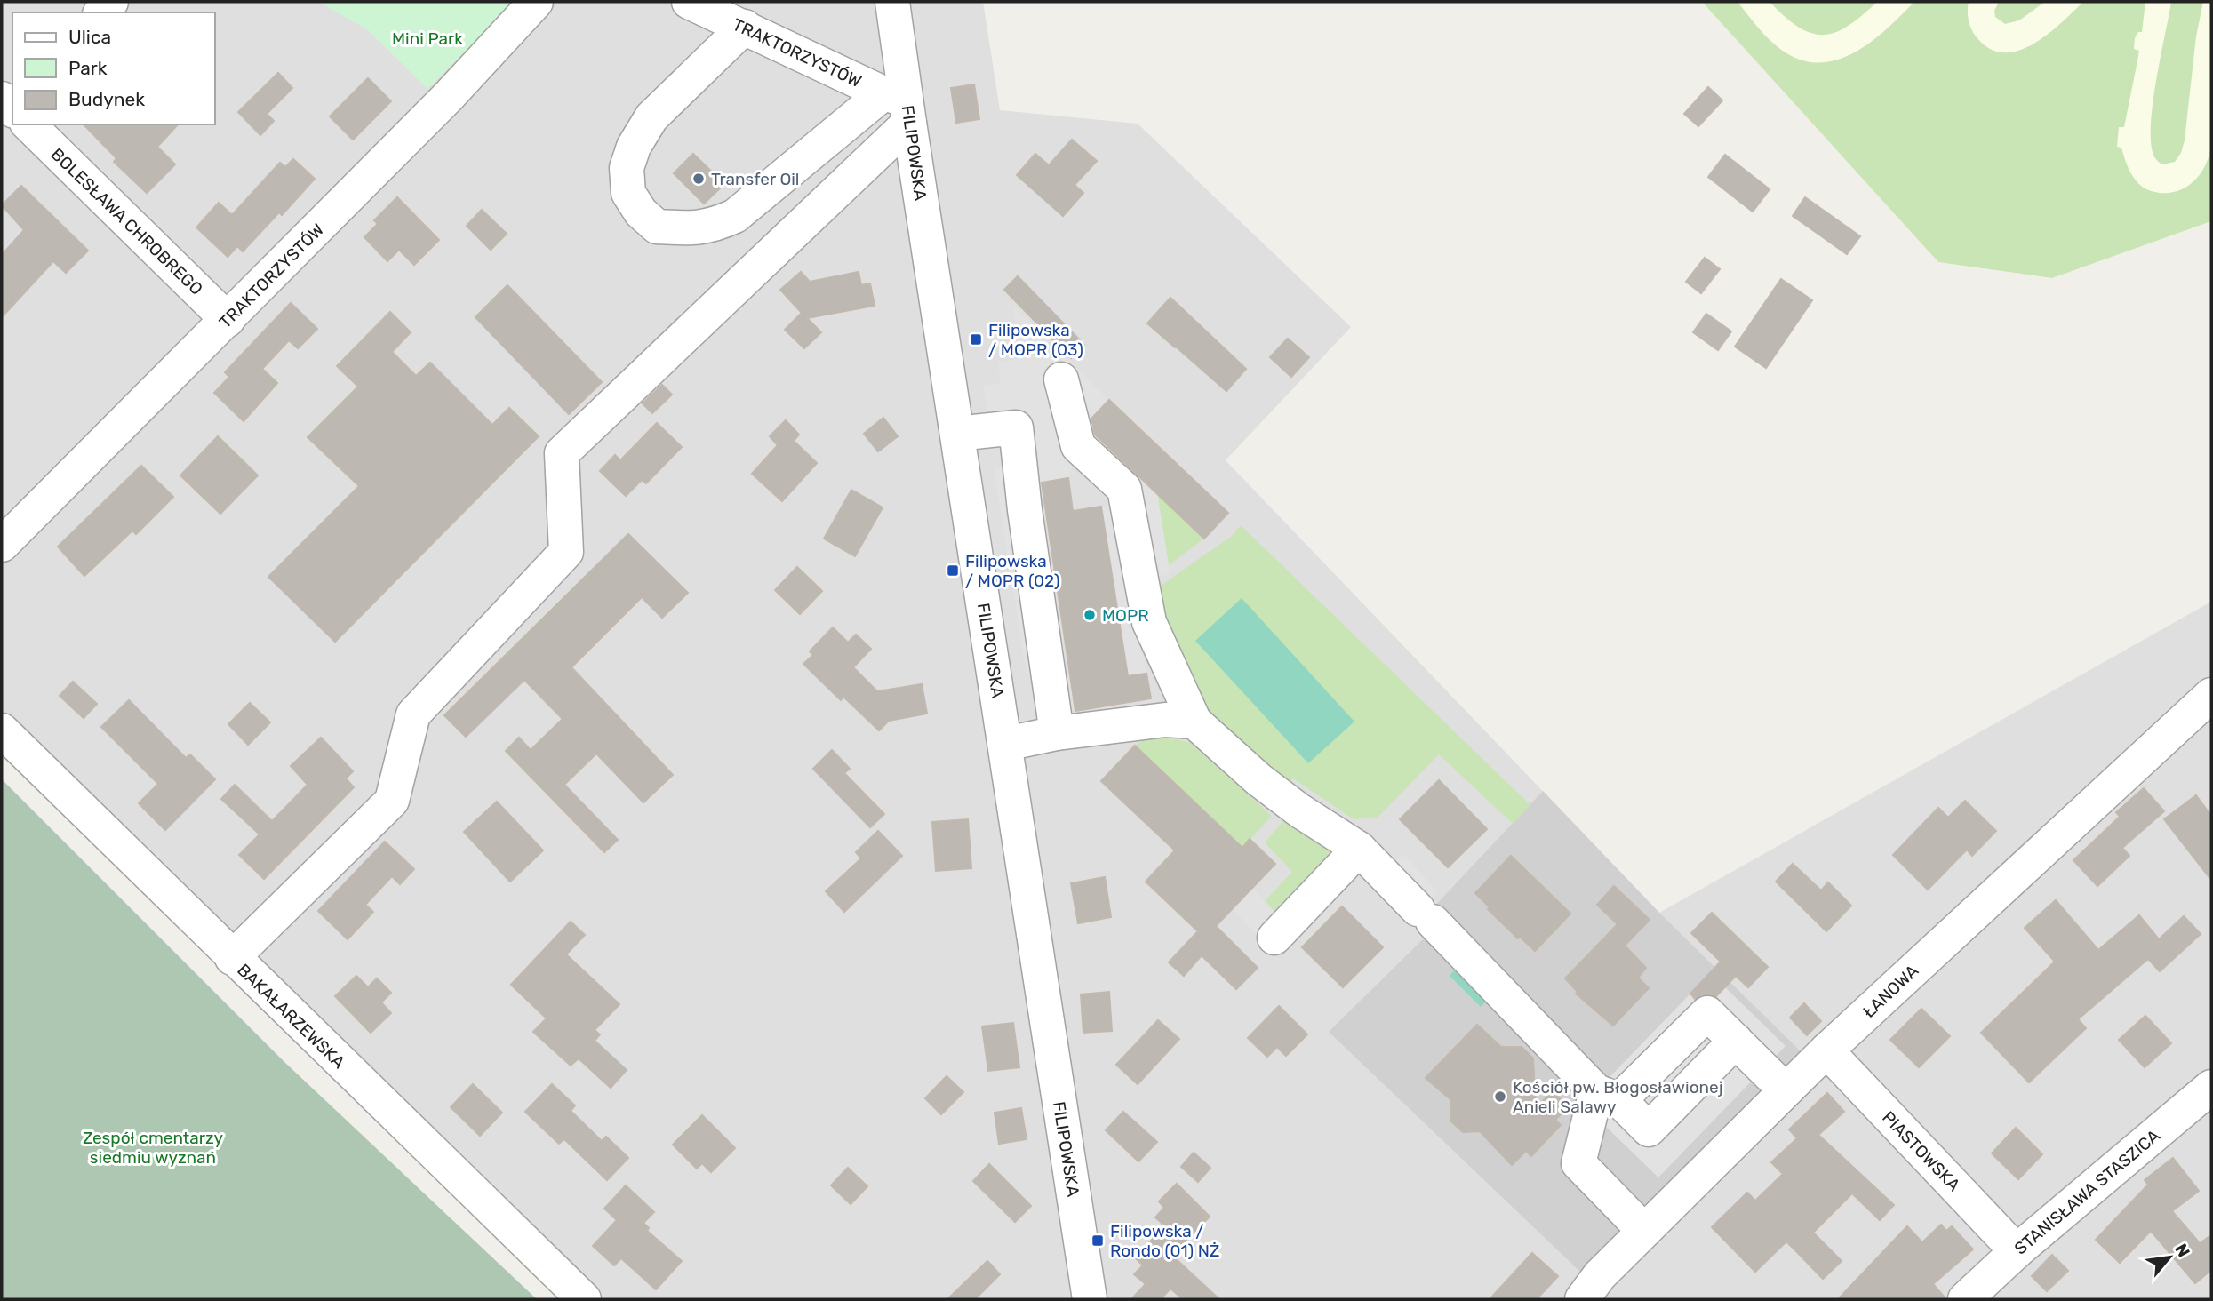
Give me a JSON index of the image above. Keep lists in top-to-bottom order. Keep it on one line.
{"streets":{"street":["TRAKTORZYSTÓW","FILIPOWSKA","BOLESŁAWA CHROBREGO","ŁANOWA","BAKAŁARZEWSKA","PIASTOWSKA","STANISŁAWA STASZICA"]},"crossings":[["TRAKTORZYSTÓW","FILIPOWSKA"],["TRAKTORZYSTÓW","BOLESŁAWA CHROBREGO"],["ŁANOWA","PIASTOWSKA"],["PIASTOWSKA","STANISŁAWA STASZICA"]],"parks":["Mini Park","Zespół cmentarzy siedmiu wyznań"],"places":{"other":["Transfer Oil","MOPR","Kościół pw. Błogosławionej Anieli Salawy"],"transit":["Filipowska / MOPR (03)","Filipowska / MOPR (02)","Filipowska / Rondo (01) NŻ"]},"legend":["Ulica","Park","Budynek"],"north":"top right"}
